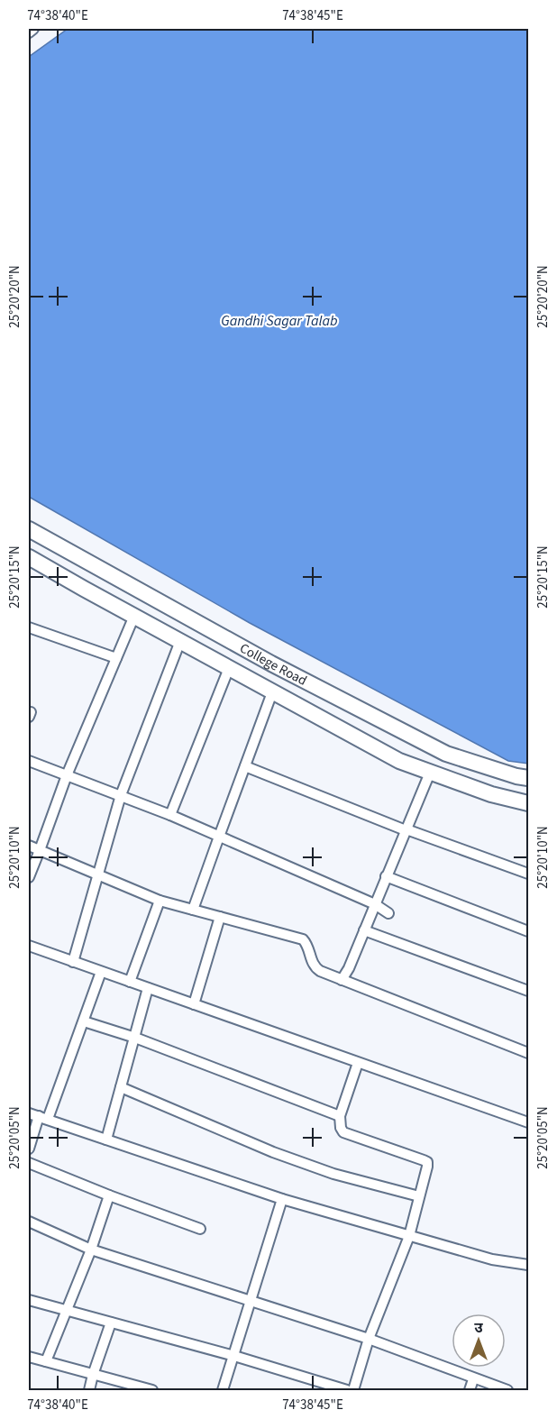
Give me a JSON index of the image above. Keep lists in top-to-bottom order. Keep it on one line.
{"streets":{"main road":["College Road"]},"water":["Gandhi Sagar Talab"],"north":"top","coordinates":["74°38'40\"E","74°38'45\"E","25°20'20\"N","25°20'15\"N","25°20'10\"N","25°20'05\"N"]}
